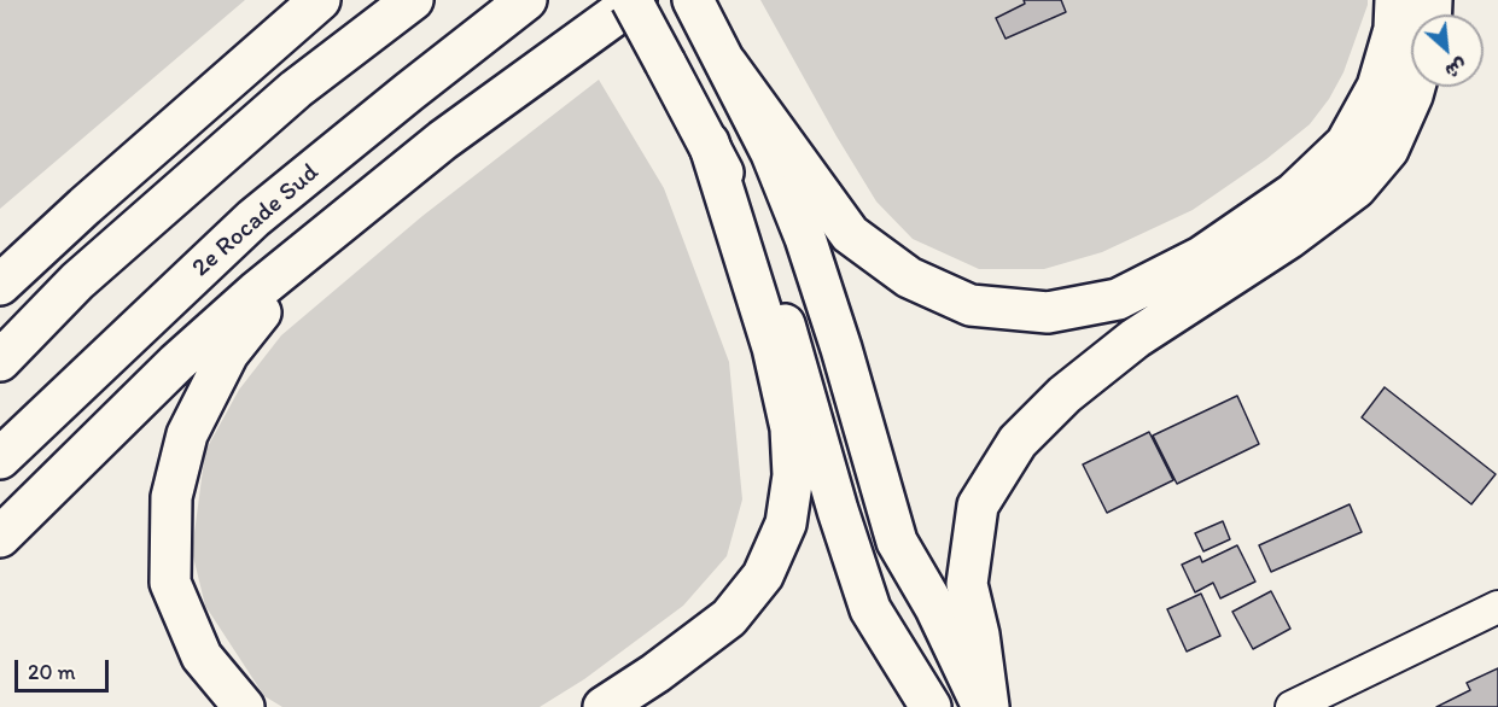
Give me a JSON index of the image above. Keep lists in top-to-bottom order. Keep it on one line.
{"streets":{"highway":["2e Rocade Sud"]},"scale_bar":"20 m","north":"bottom right"}
